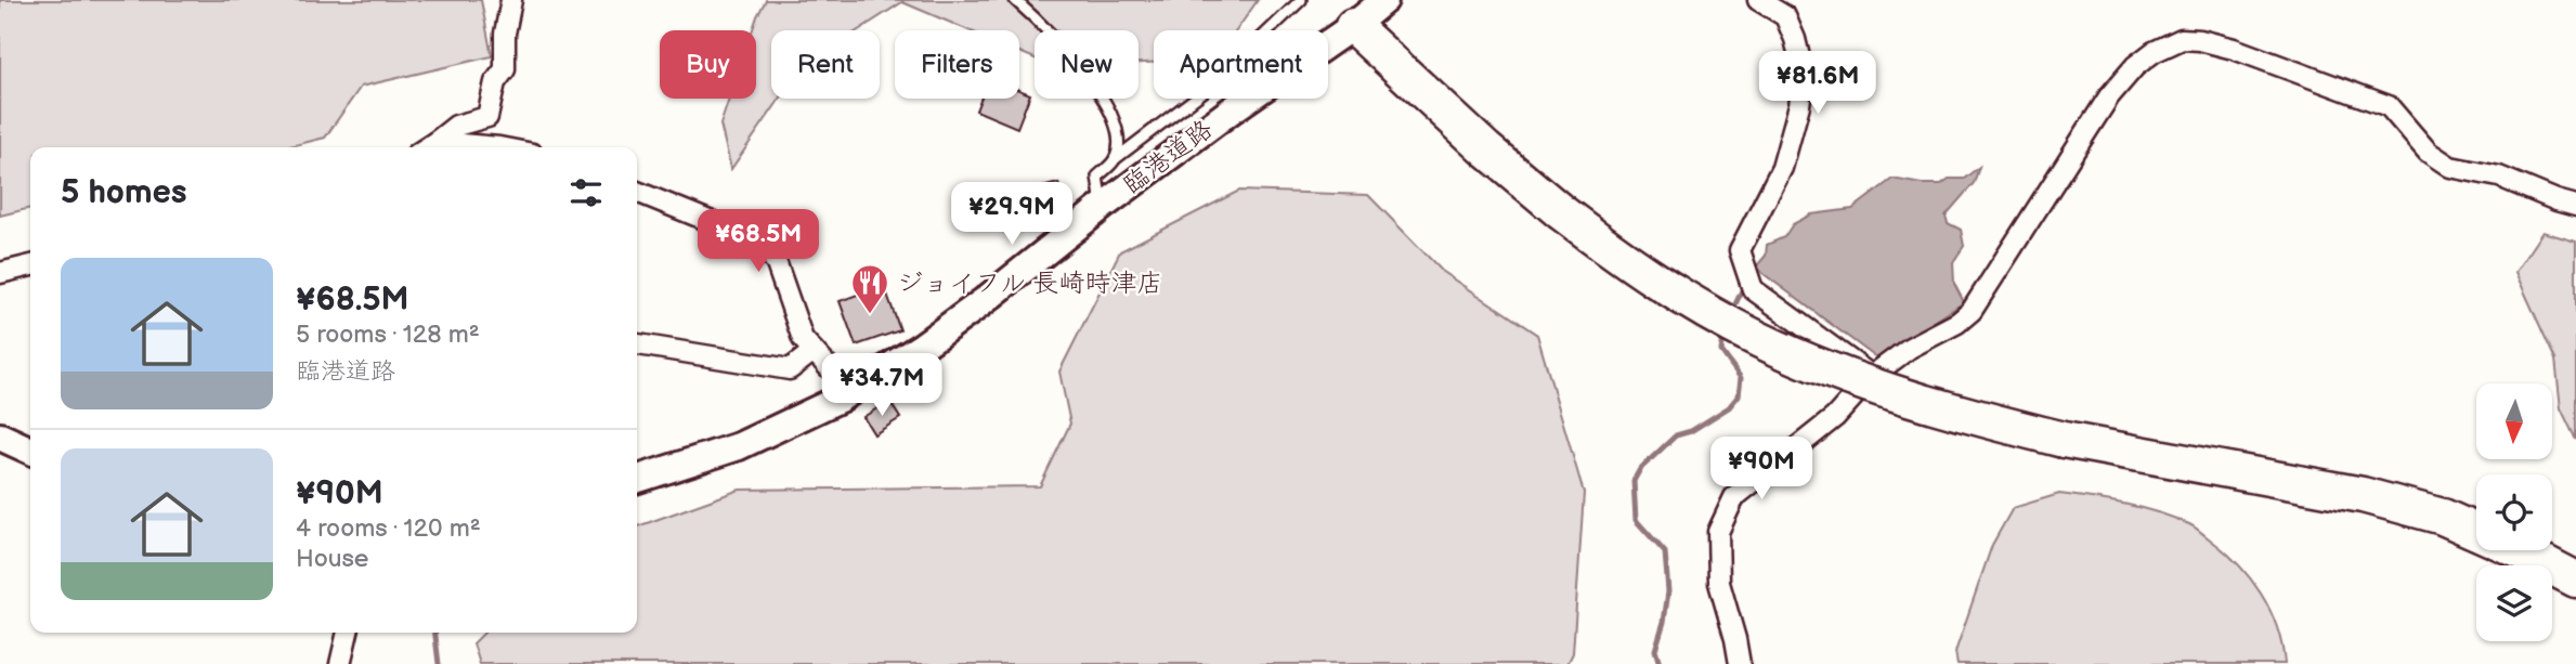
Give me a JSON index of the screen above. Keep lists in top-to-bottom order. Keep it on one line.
{"streets":{"street":["臨港道路"]},"places":{"restaurant":["ジョイフル 長崎時津店"]},"north":"bottom","page":{"chip":["Buy","Rent","Filters","New","Apartment"],"price":["¥81.6M","¥29.9M","¥68.5M","¥34.7M","¥90M"],"heading":"5 homes","list":[{"name":"¥68.5M","note":"5 rooms · 128 m² · 臨港道路"},{"name":"¥90M","note":"4 rooms · 120 m² · House"}]}}
